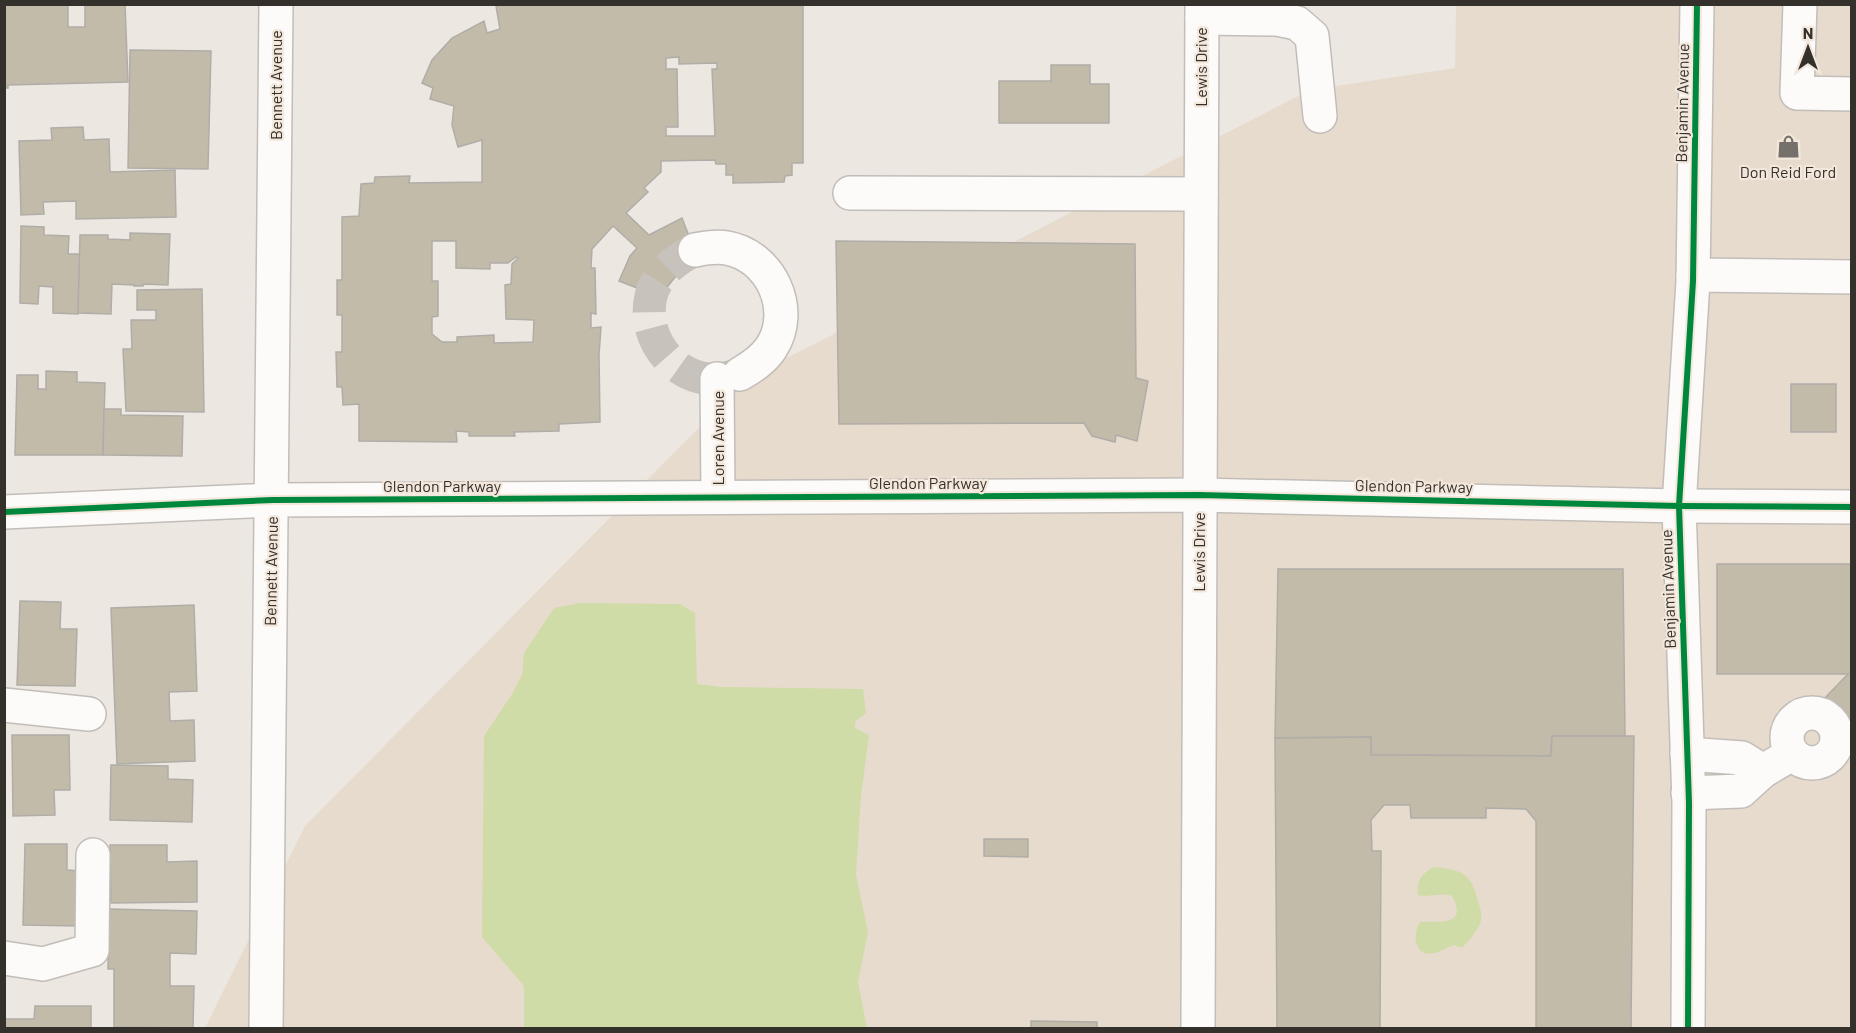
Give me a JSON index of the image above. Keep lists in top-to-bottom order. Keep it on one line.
{"streets":{"street":["Lewis Drive","Bennett Avenue","Benjamin Avenue","Loren Avenue","Glendon Parkway"]},"crossings":[["Lewis Drive","Glendon Parkway"],["Bennett Avenue","Glendon Parkway"],["Benjamin Avenue","Glendon Parkway"],["Loren Avenue","Glendon Parkway"]],"places":{"shop":["Don Reid Ford"]},"north":"top"}
